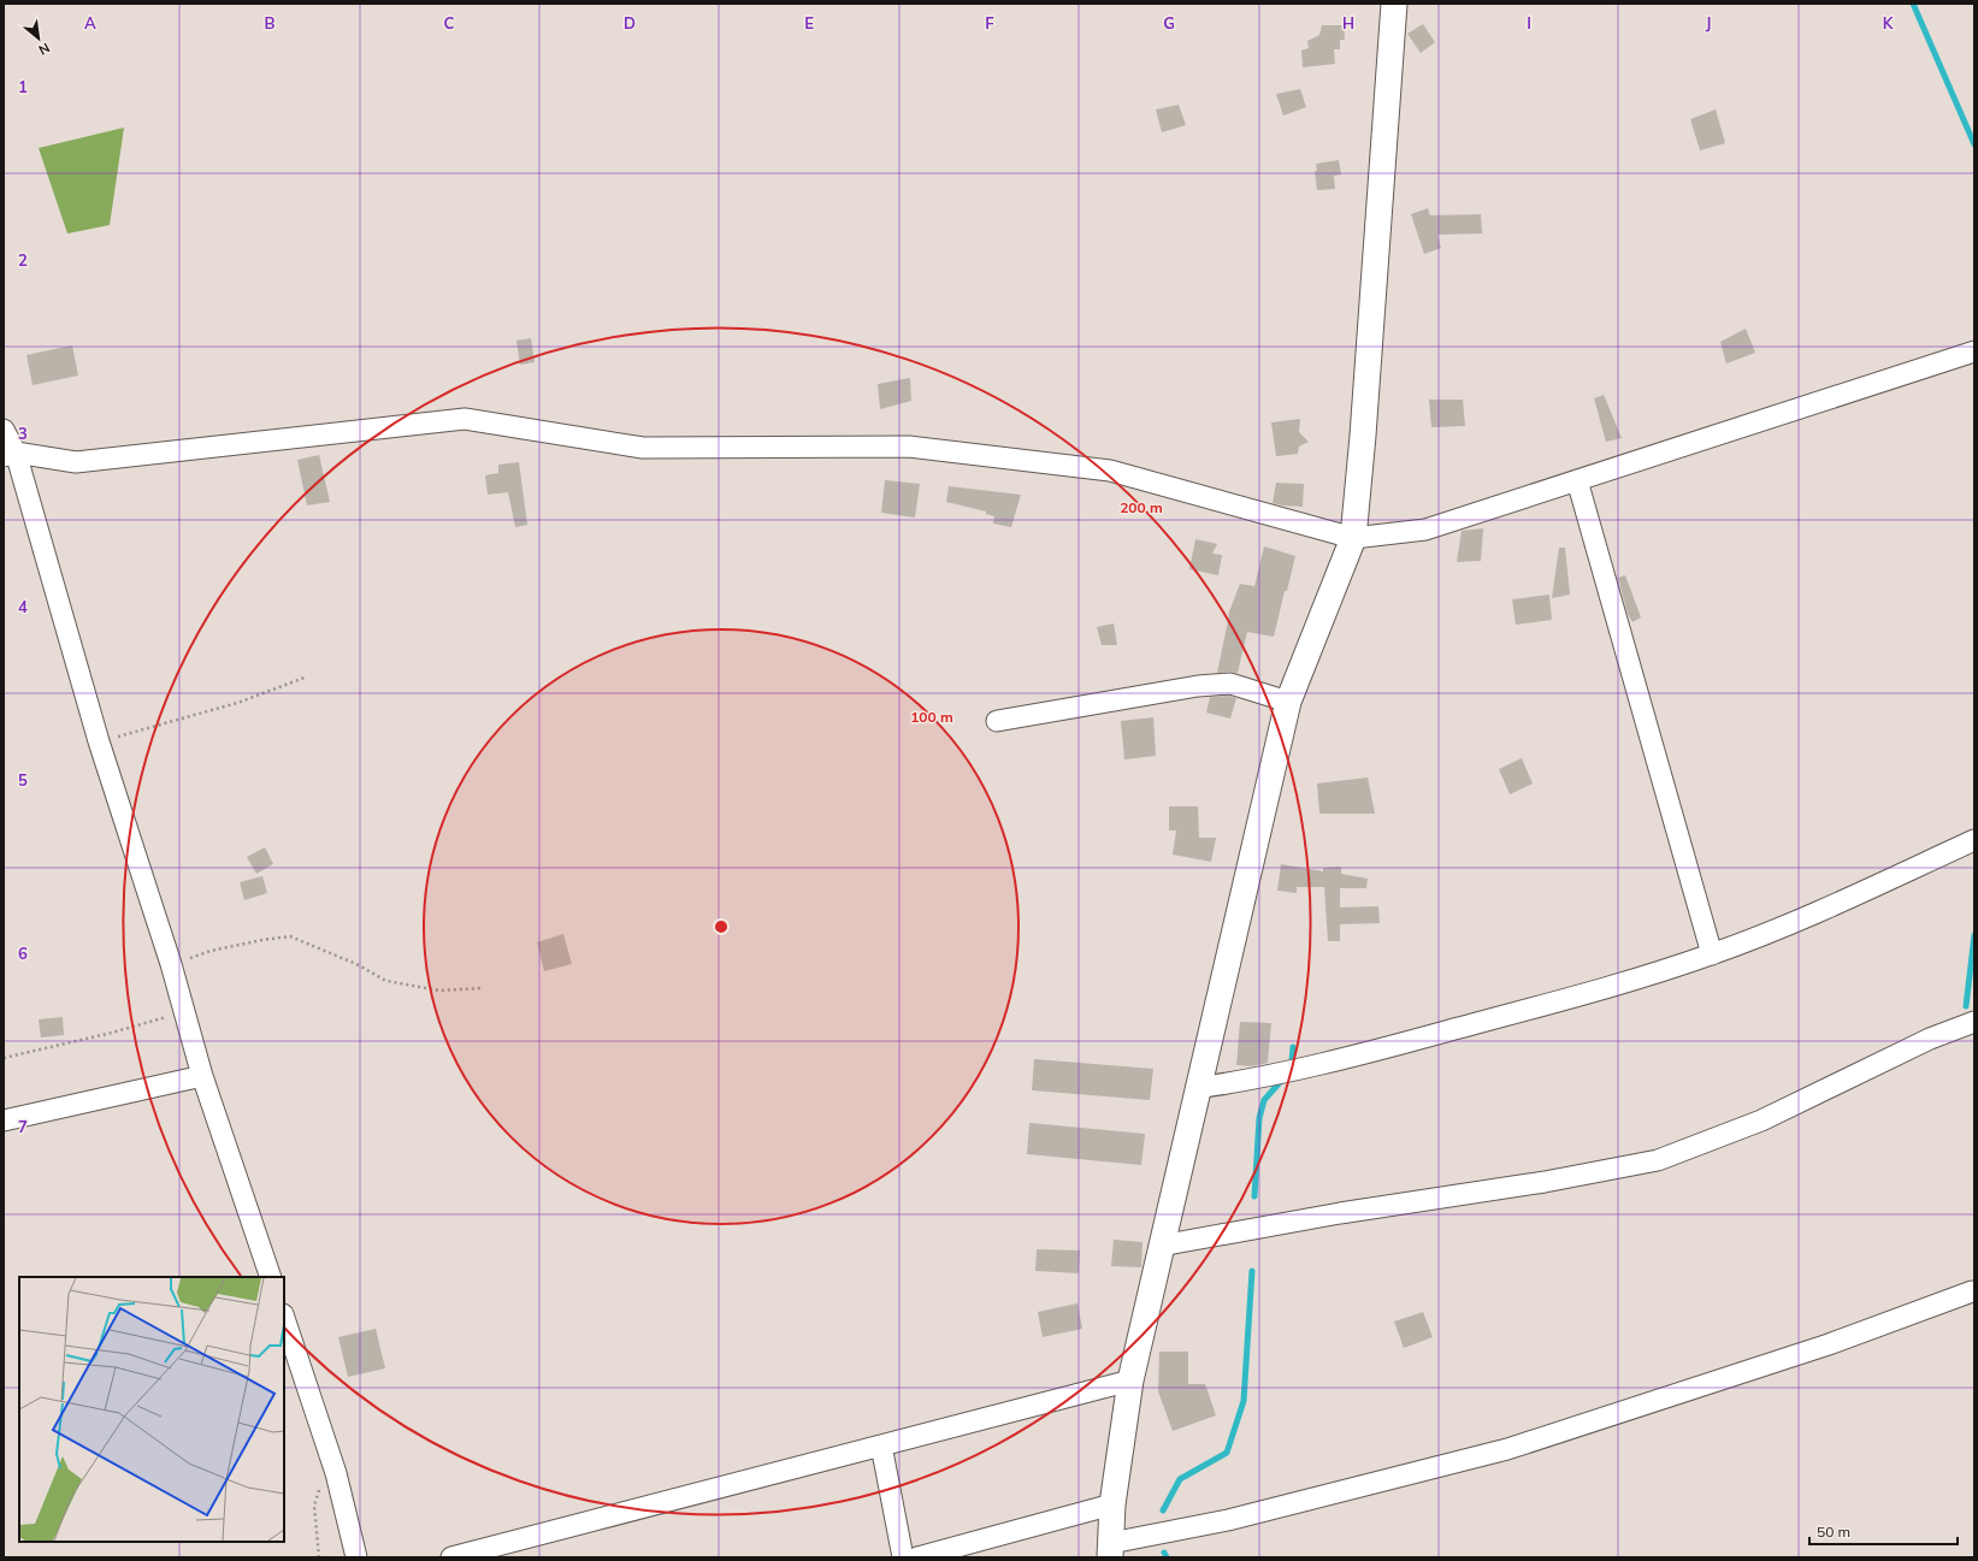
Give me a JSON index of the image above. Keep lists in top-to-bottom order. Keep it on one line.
{"scale_bar":"50 m","north":"bottom right","grid":{"columns":["A","B","C","D","E","F","G","H","I","J","K"],"rows":["1","2","3","4","5","6","7"]},"rings":["200 m","100 m"]}
